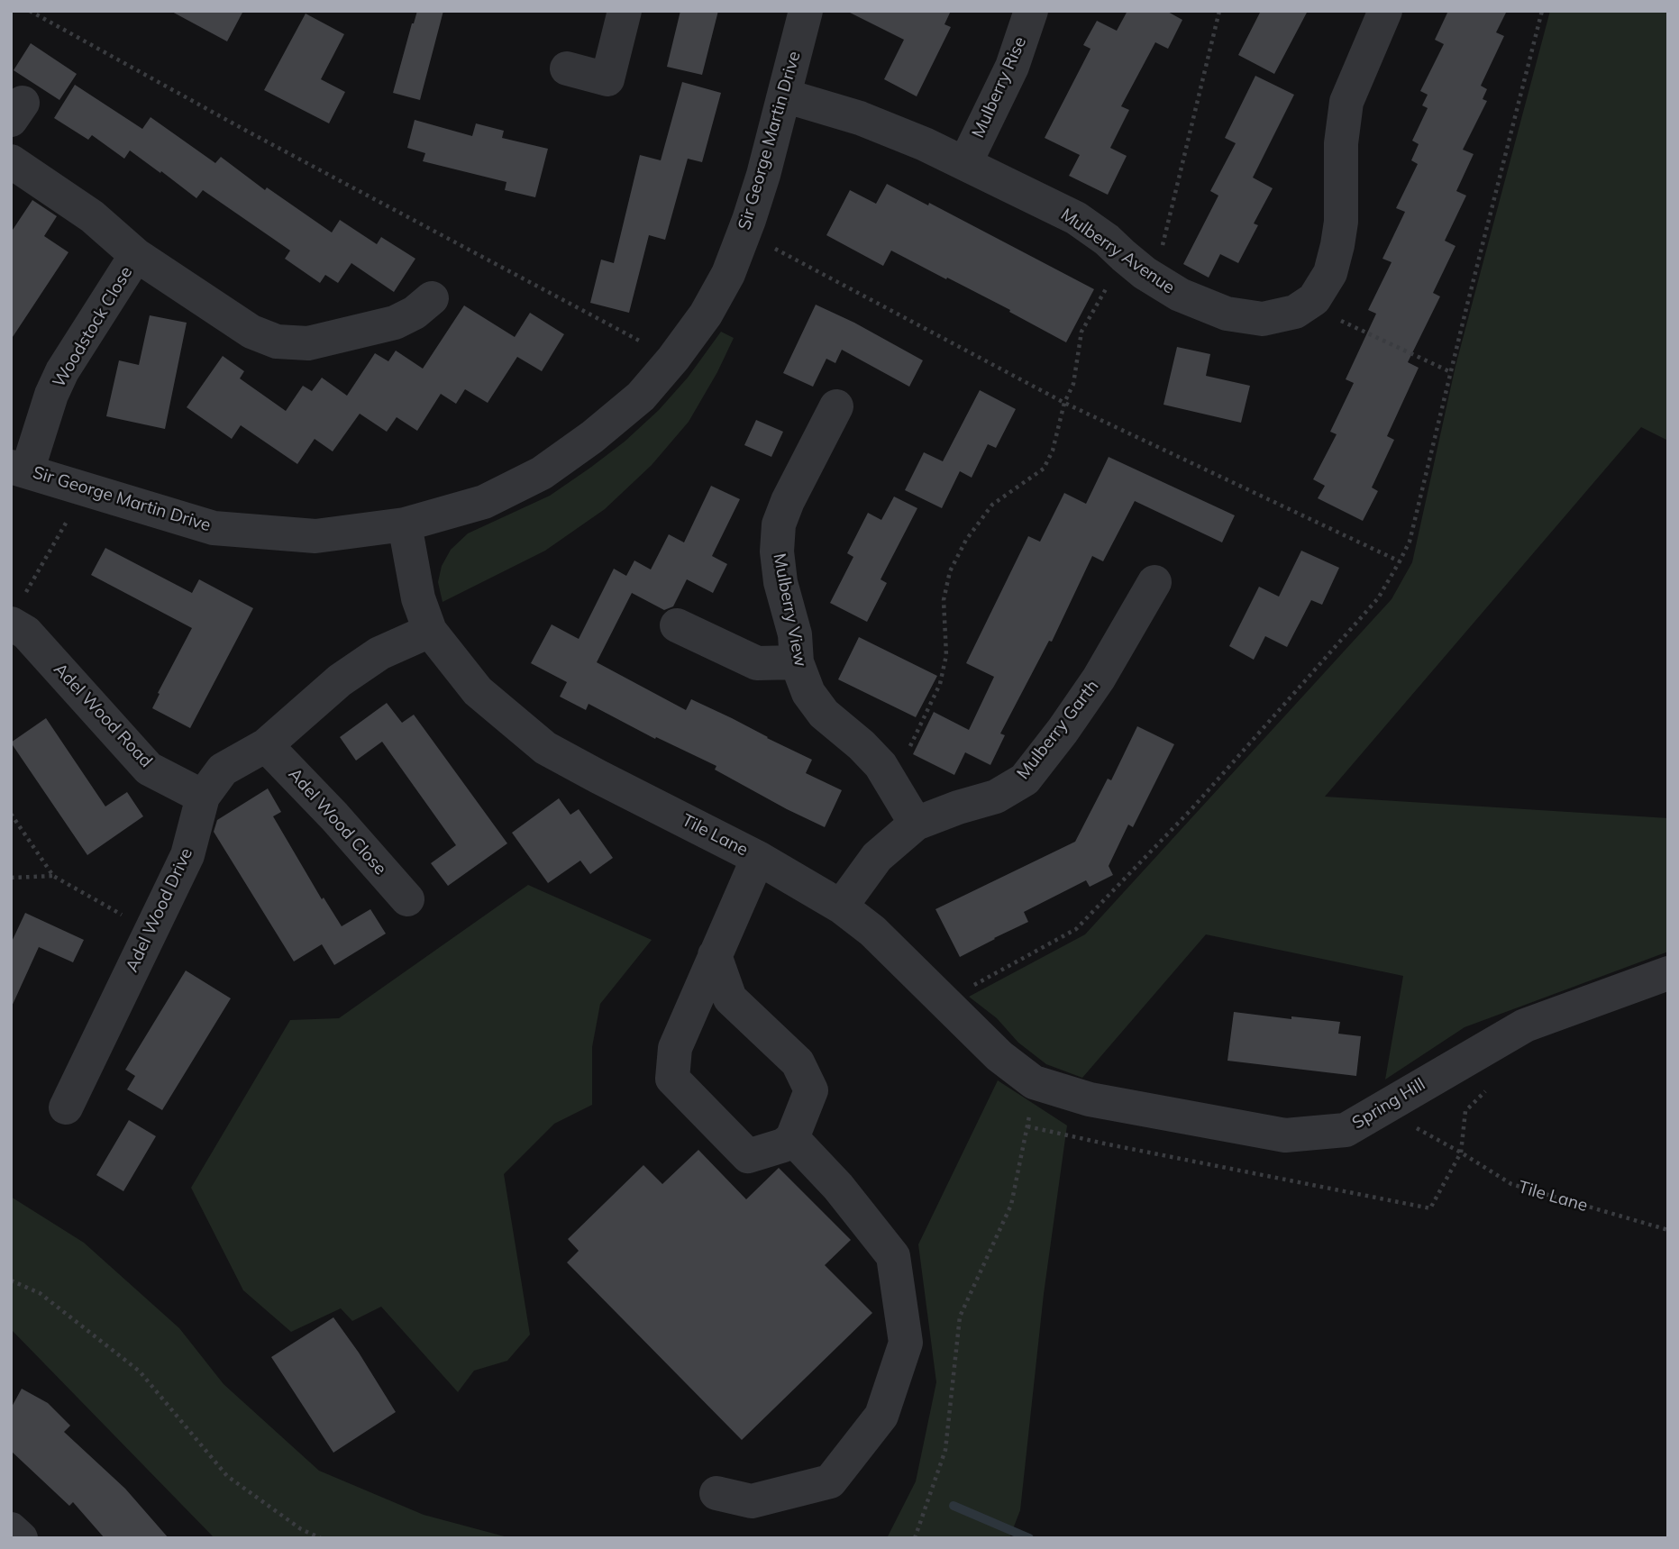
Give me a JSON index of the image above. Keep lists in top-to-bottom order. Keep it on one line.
{"streets":{"street":["Mulberry Rise","Sir George Martin Drive","Mulberry Avenue","Woodstock Close","Mulberry View","Adel Wood Road","Mulberry Garth","Adel Wood Close","Tile Lane","Adel Wood Drive","Spring Hill"]},"crossings":[["Mulberry Rise","Mulberry Avenue"],["Sir George Martin Drive","Mulberry Avenue"],["Sir George Martin Drive","Woodstock Close"],["Sir George Martin Drive","Tile Lane"],["Mulberry View","Mulberry Garth"],["Adel Wood Road","Adel Wood Drive"],["Mulberry Garth","Tile Lane"],["Adel Wood Close","Adel Wood Drive"],["Tile Lane","Adel Wood Drive"],["Tile Lane","Spring Hill"]]}
